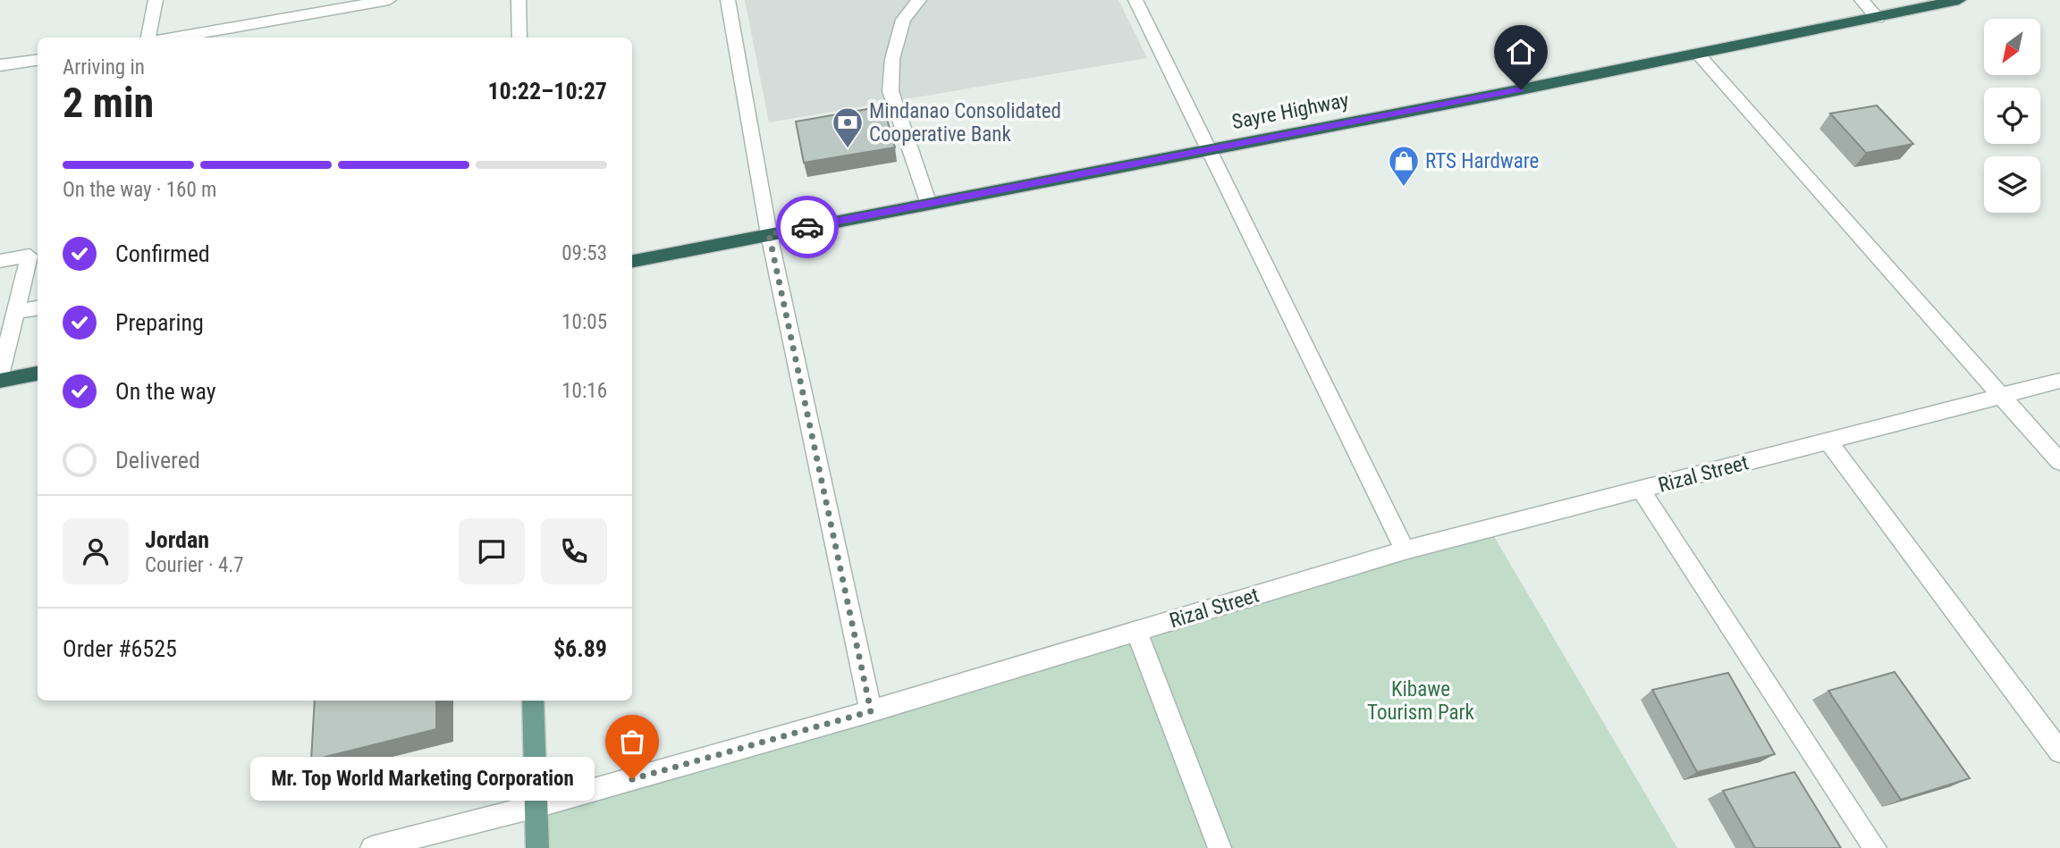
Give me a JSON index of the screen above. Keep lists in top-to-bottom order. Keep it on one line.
{"streets":{"highway":["Sayre Highway"],"street":["Rizal Street"]},"parks":["Kibawe Tourism Park"],"places":{"bank":["Mindanao Consolidated Cooperative Bank"],"shop":["RTS Hardware"],"other":["Mr. Top World Marketing Corporation"]},"north":"bottom left","page":{"heading":["2 min","Arriving in","10:22–10:27"],"panel":["Jordan","Courier · 4.7","Order #6525","$6.89"],"bar":"On the way · 160 m","list":[["Confirmed","09:53"],["Preparing","10:05"],["On the way","10:16"],"Delivered"],"bubble":"Mr. Top World Marketing Corporation"}}
